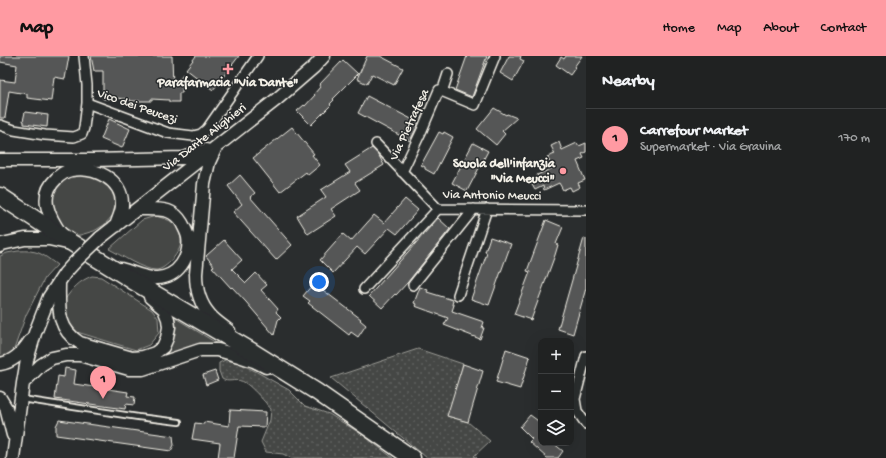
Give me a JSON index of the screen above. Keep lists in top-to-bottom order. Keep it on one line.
{"streets":{"main road":["Via Dante Alighieri"],"street":["Vico dei Peucezi","Via Pietrafesa","Via Antonio Meucci"]},"crossings":[["Via Pietrafesa","Via Antonio Meucci"]],"places":{"health":["Parafarmacia \"Via Dante\""],"other":["Scuola dell'infanzia \"Via Meucci\""]},"page":{"header":"Map","nav":["Home","Map","About","Contact"],"heading":"Nearby","list":[{"mark":"1","name":"Carrefour Market","note":"Supermarket · Via Gravina","value":"170 m"}],"map_buttons":["+","−"],"pins":"1"}}
